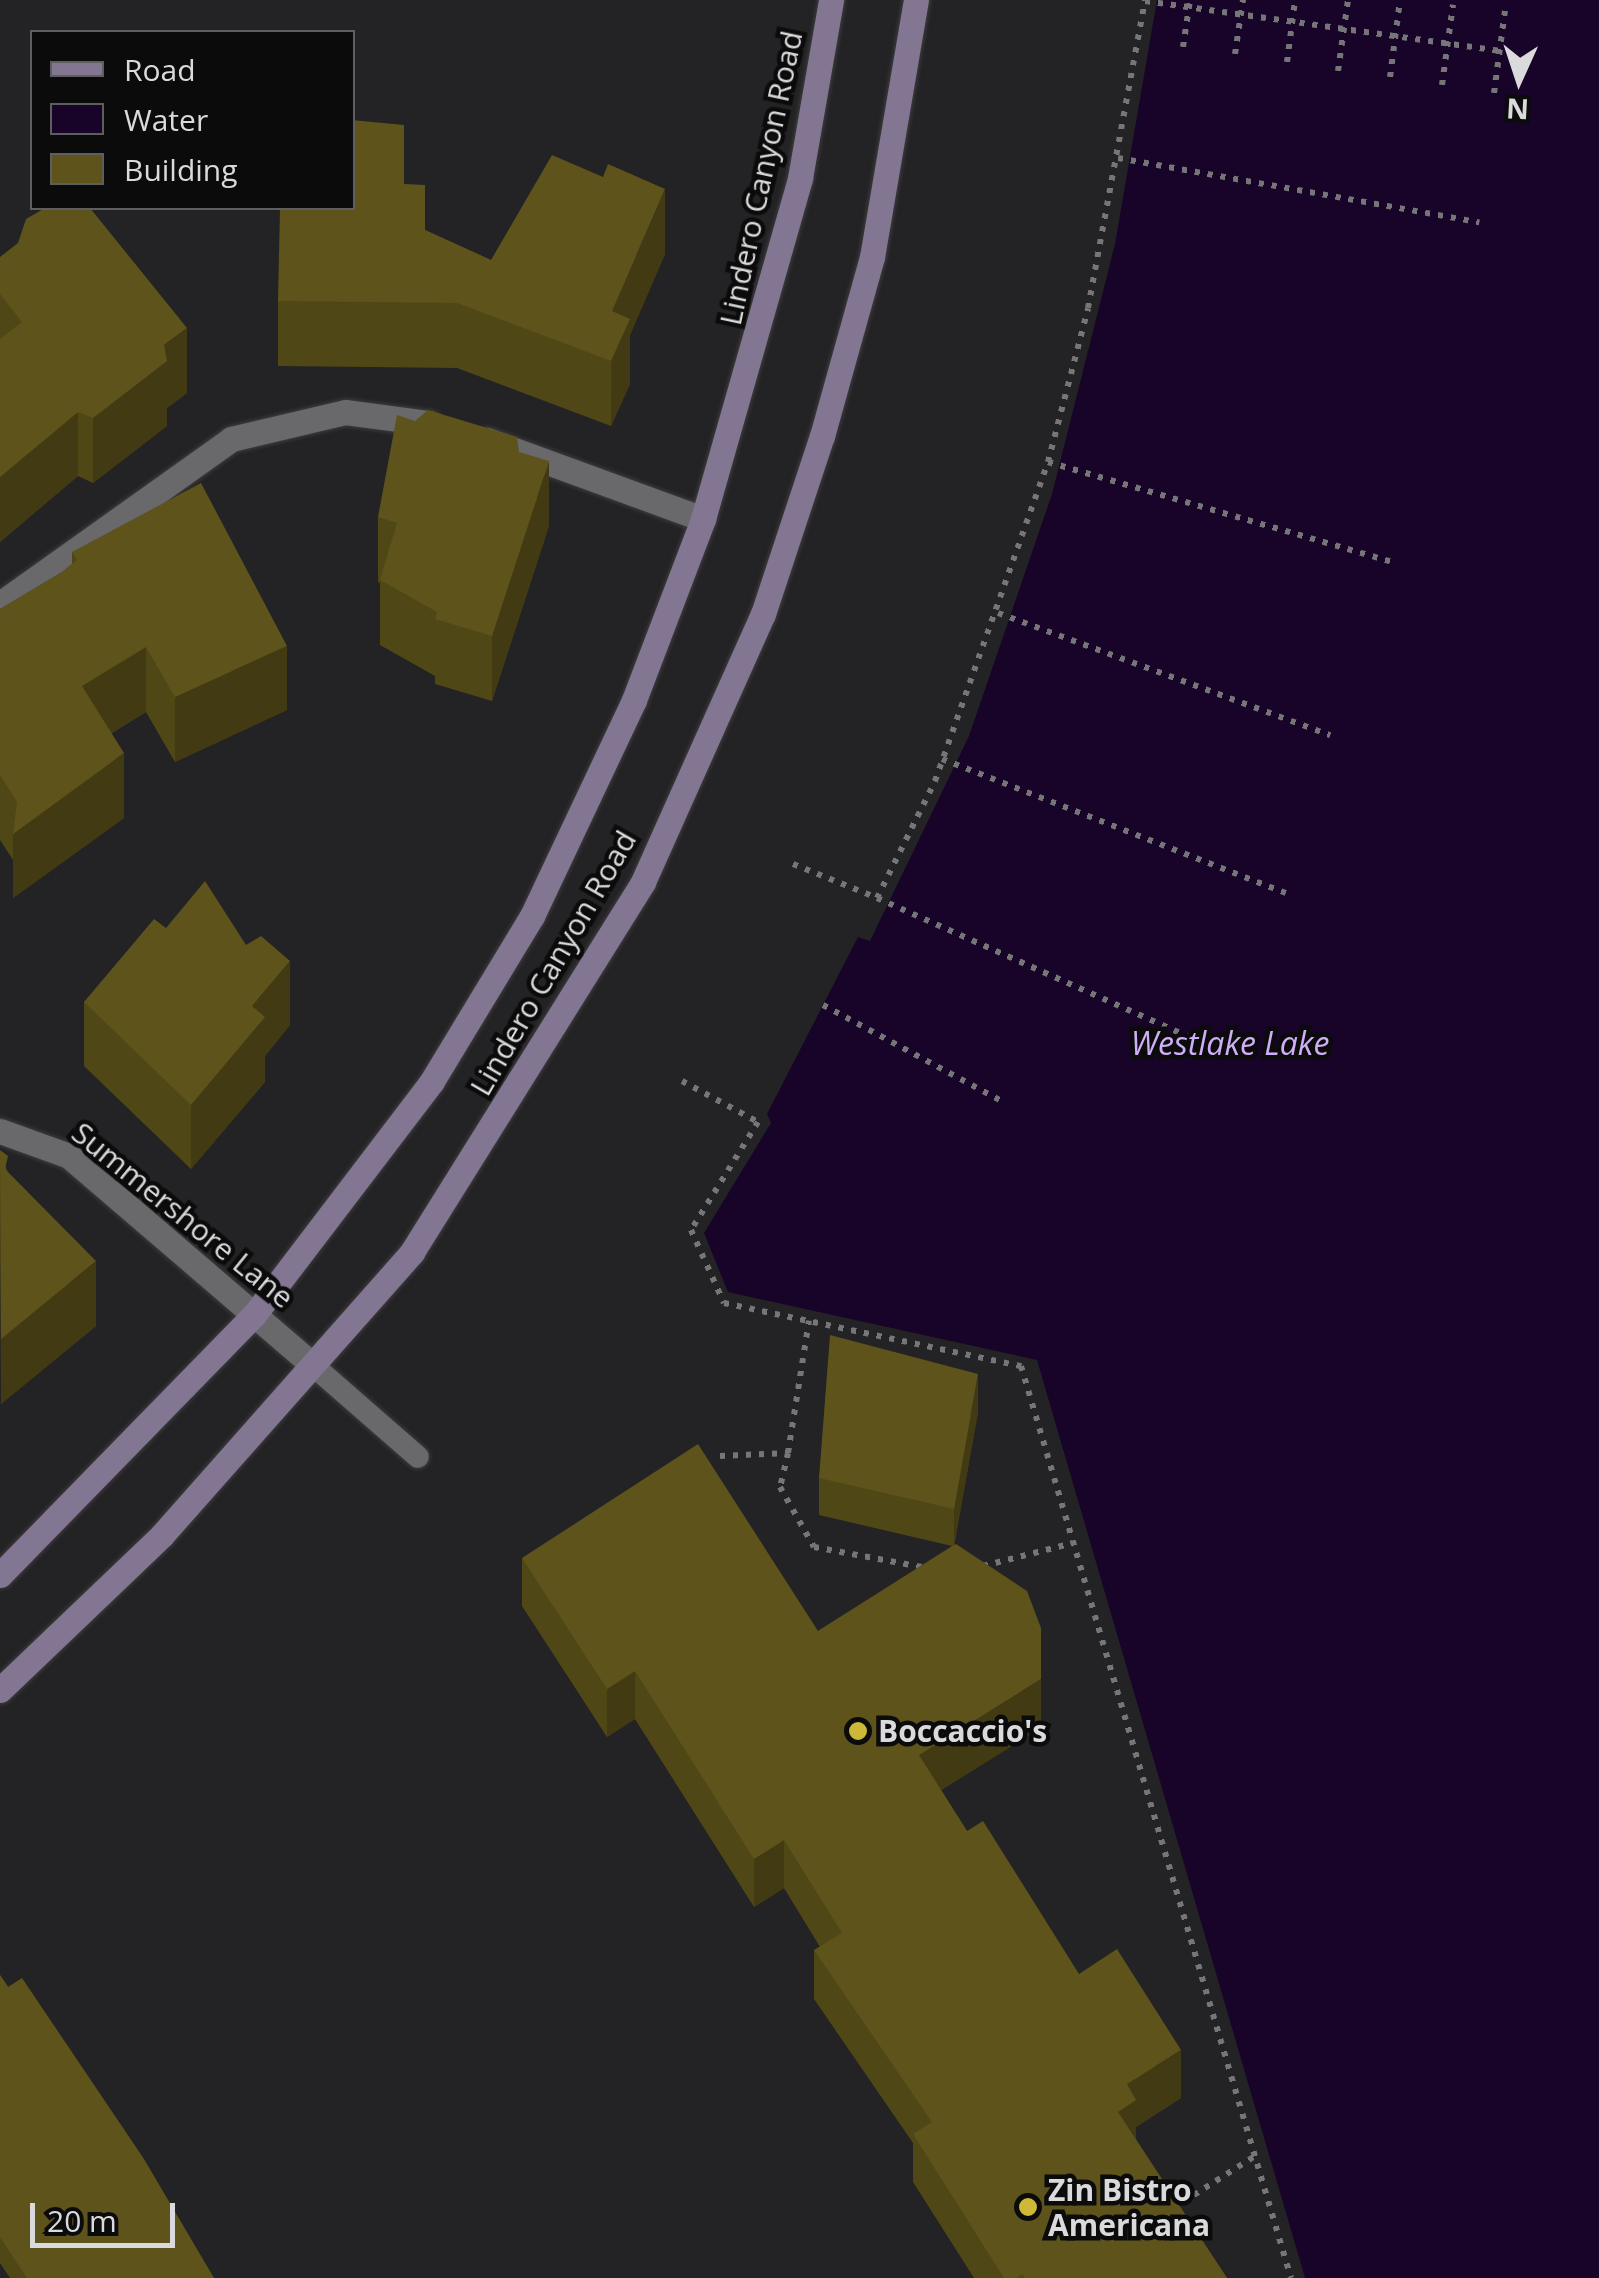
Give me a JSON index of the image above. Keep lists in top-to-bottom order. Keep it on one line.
{"streets":{"street":["Lindero Canyon Road","Summershore Lane"]},"crossings":[["Lindero Canyon Road","Summershore Lane"]],"water":["Westlake Lake"],"places":["Boccaccio's","Zin Bistro Americana"],"legend":["Road","Water","Building"],"scale_bar":"20 m","north":"bottom"}
